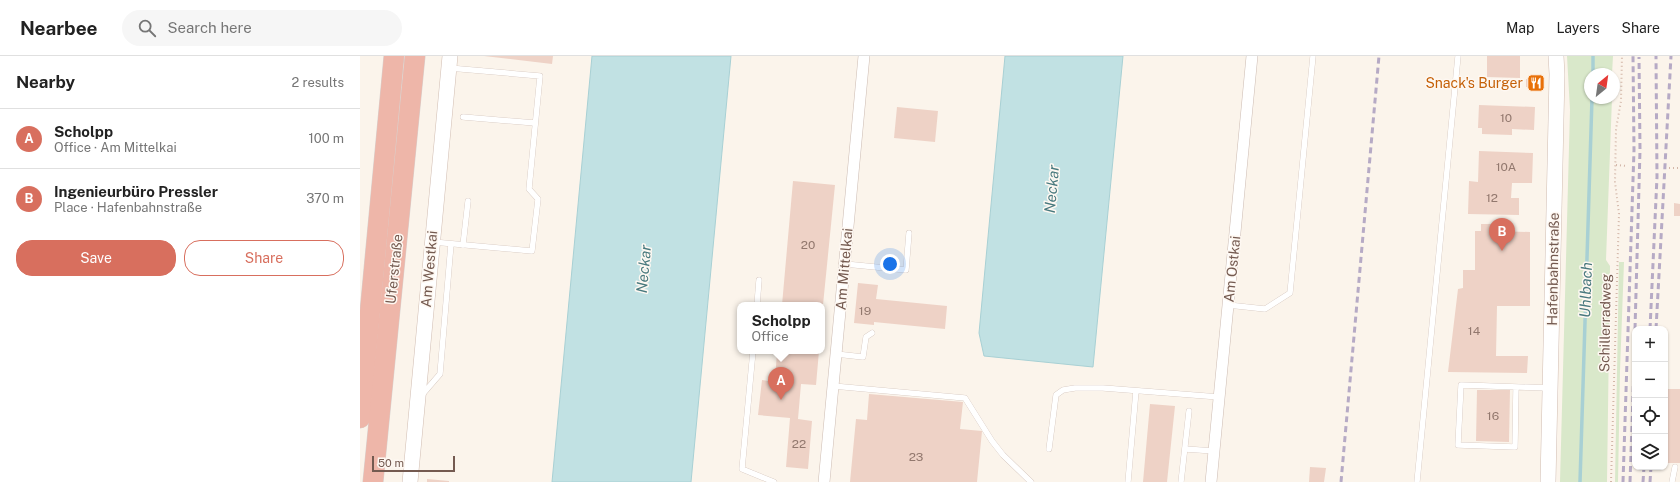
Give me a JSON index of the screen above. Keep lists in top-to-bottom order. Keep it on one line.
{"streets":{"highway":["Uferstraße"],"main road":["Am Westkai","Hafenbahnstraße"],"street":["Am Mittelkai","Am Ostkai"],"path":["Schillerradweg"]},"water":["Neckar","Uhlbach"],"places":{"restaurant":["Snack's Burger"]},"house_numbers":["10","10A","12","20","19","14","16","22","23"],"scale_bar":"50 m","north":"top right","page":{"header":"Nearbee","search":"Search here","nav":["Map","Layers","Share"],"heading":["Nearby","2 results"],"list":[{"mark":"A","name":"Scholpp","note":"Office · Am Mittelkai","value":"100 m"},{"mark":"B","name":"Ingenieurbüro Pressler","note":"Place · Hafenbahnstraße","value":"370 m"}],"pins":["B","A"],"buttons":["Save","Share"],"popup":["Scholpp","Office"],"map_buttons":["+","−"],"scale":"50 m"}}
